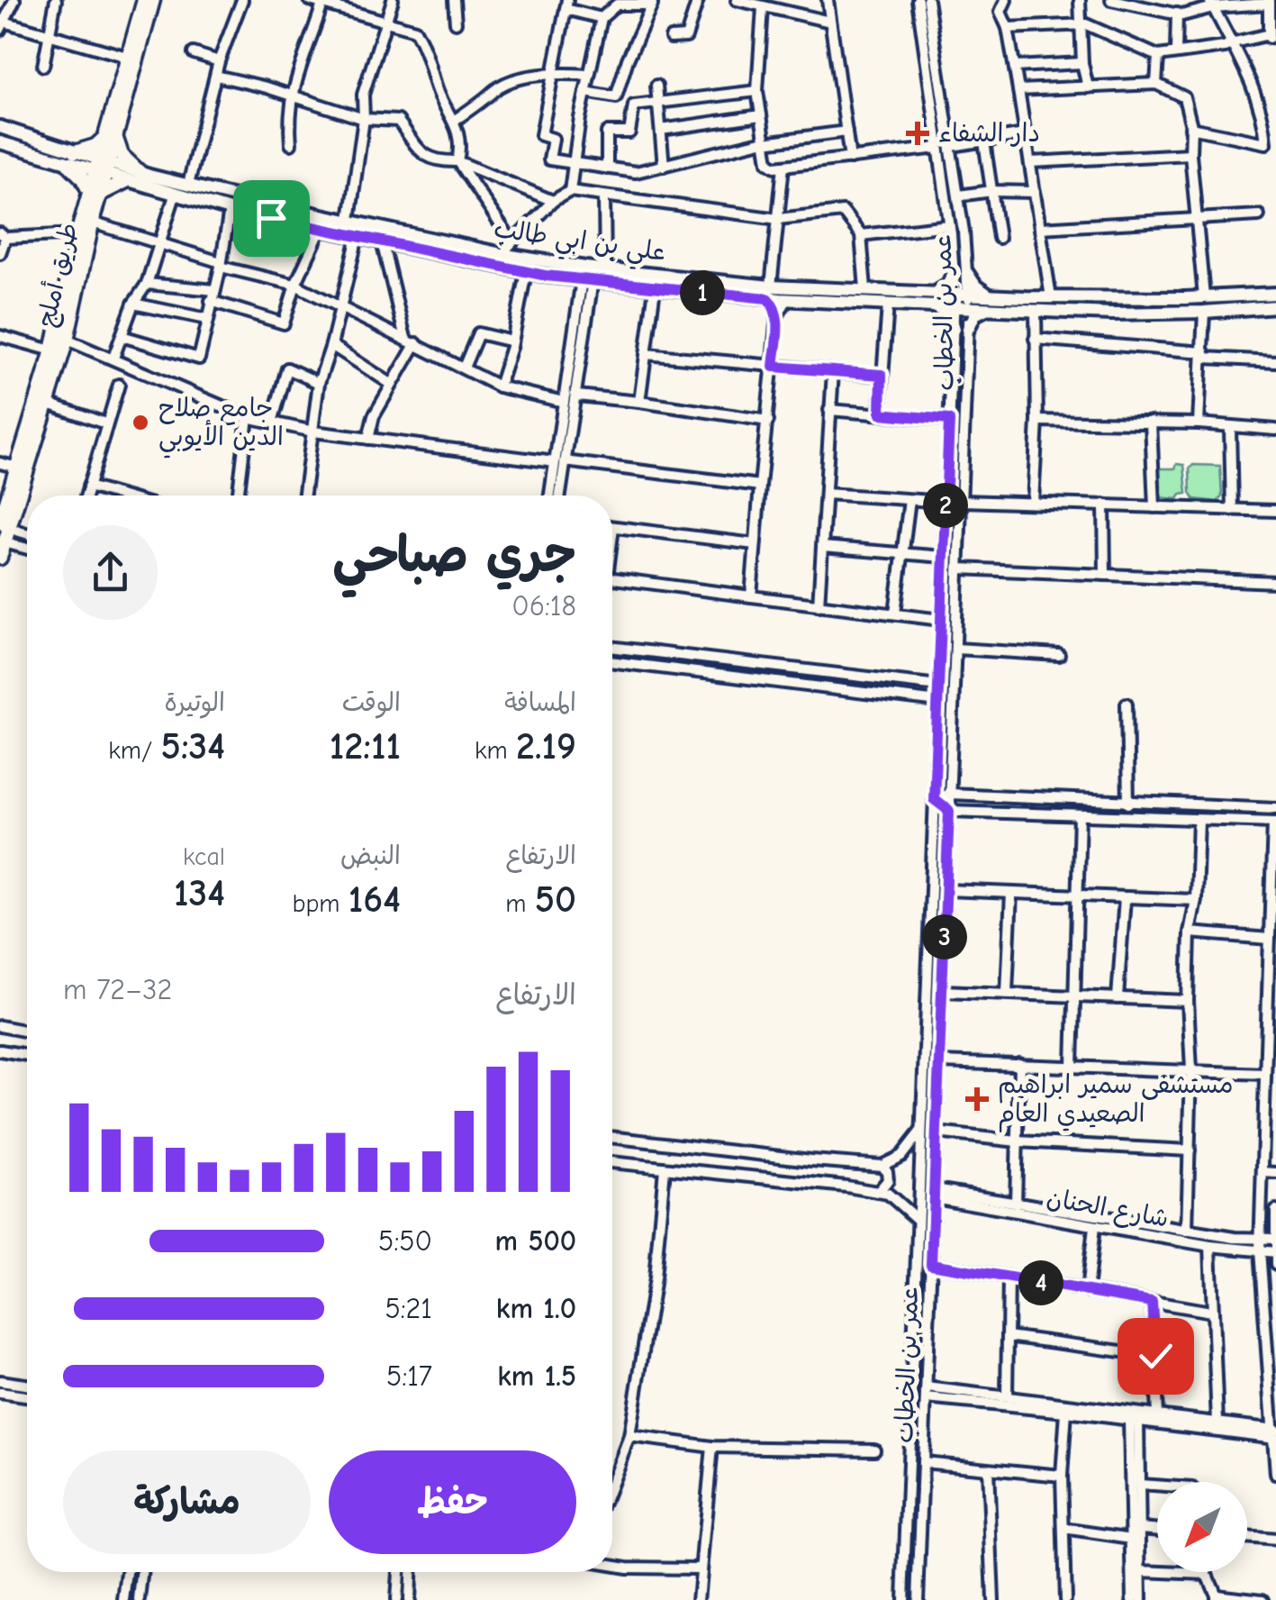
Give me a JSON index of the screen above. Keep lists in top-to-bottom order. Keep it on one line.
{"streets":{"highway":["طريق أملج"],"main road":["علي بن ابي طالب"],"street":["عمر بن الخطاب","شارع الحنان"]},"crossings":[["علي بن ابي طالب","طريق أملج"],["علي بن ابي طالب","عمر بن الخطاب"],["عمر بن الخطاب","شارع الحنان"]],"places":{"health":["دار الشفاء","مستشفى سمير ابراهيم الصعيدي العام"],"other":["جامع صلاح الدين الأيوبي"]},"north":"bottom left","page":{"pins":["1","2","3","4"],"heading":["جري صباحي","06:18"],"stats":[["المسافة","2.19 km"],["الوقت","12:11"],["الوتيرة","5:34 /km"],["الارتفاع","50 m"],["النبض","164 bpm"],["kcal","134"]],"chart":["الارتفاع","32–72 m"],"list":[{"name":"500 m","note":"5:50"},{"name":"1.0 km","note":"5:21"},{"name":"1.5 km","note":"5:17"}],"buttons":["حفظ","مشاركة"]}}
